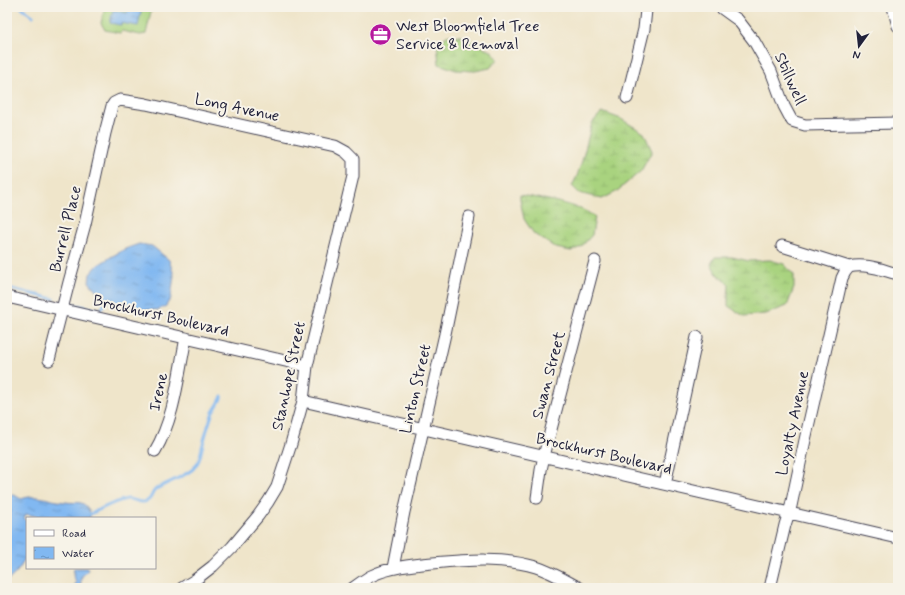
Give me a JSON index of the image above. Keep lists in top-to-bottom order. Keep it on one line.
{"streets":{"street":["Stillwell","Long Avenue","Burrell Place","Brockhurst Boulevard","Swan Street","Stanhope Street","Linton Street","Irene","Loyalty Avenue"]},"crossings":[["Long Avenue","Burrell Place"],["Long Avenue","Stanhope Street"],["Burrell Place","Brockhurst Boulevard"],["Brockhurst Boulevard","Swan Street"],["Brockhurst Boulevard","Stanhope Street"],["Brockhurst Boulevard","Linton Street"],["Brockhurst Boulevard","Irene"],["Brockhurst Boulevard","Loyalty Avenue"]],"places":{"office":["West Bloomfield Tree Service & Removal"]},"legend":["Road","Water"],"north":"bottom"}
